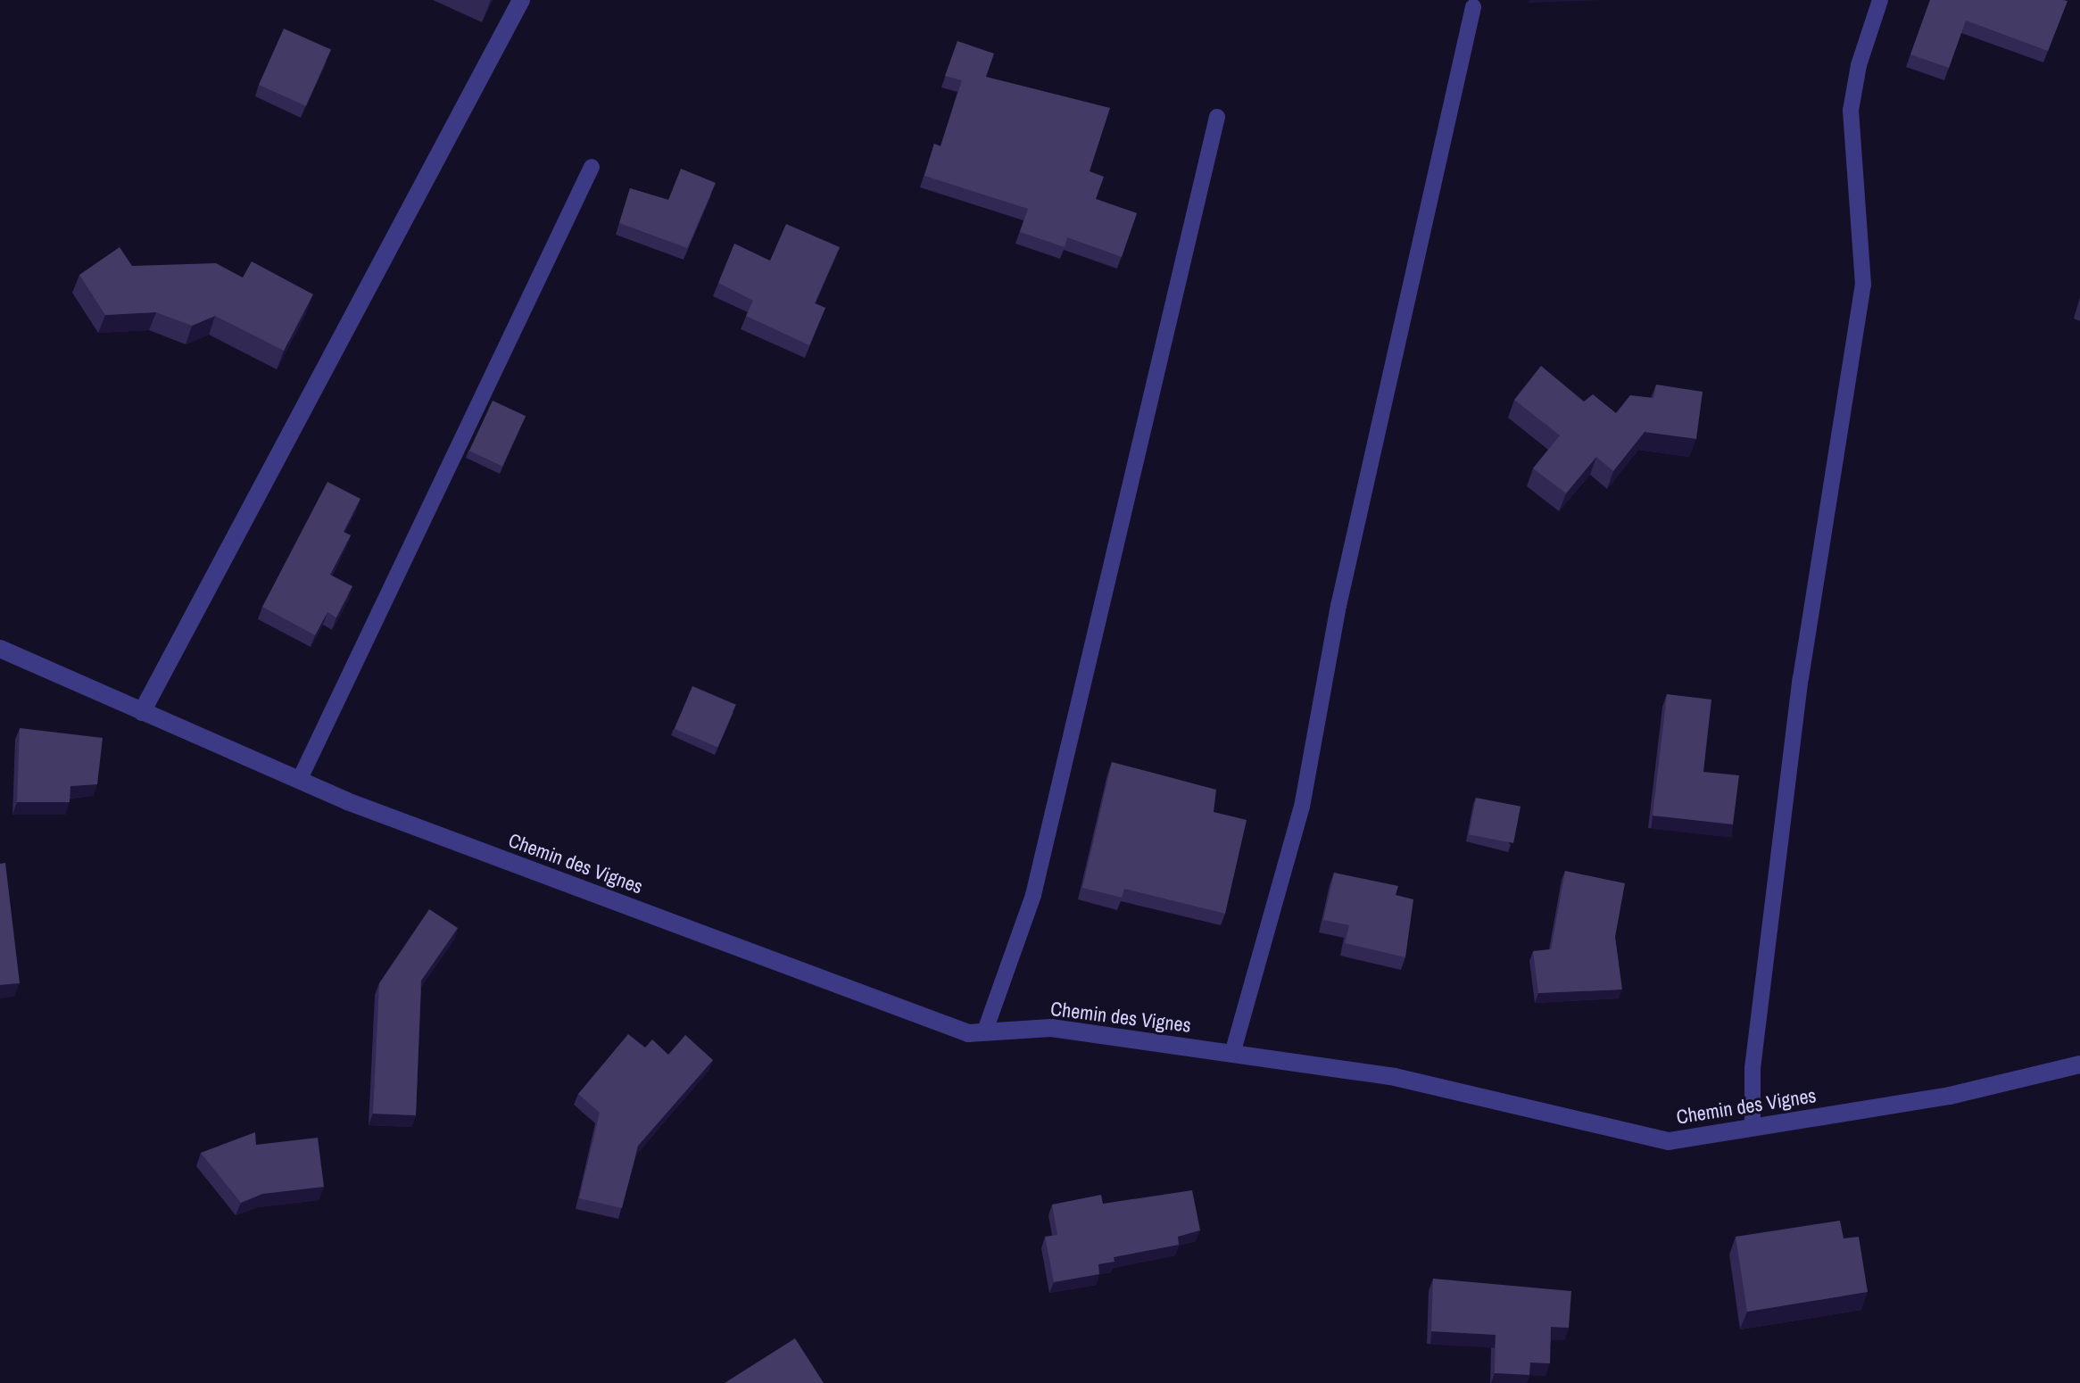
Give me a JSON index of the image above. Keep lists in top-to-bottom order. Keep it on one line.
{"streets":{"street":["Chemin des Vignes"]}}
